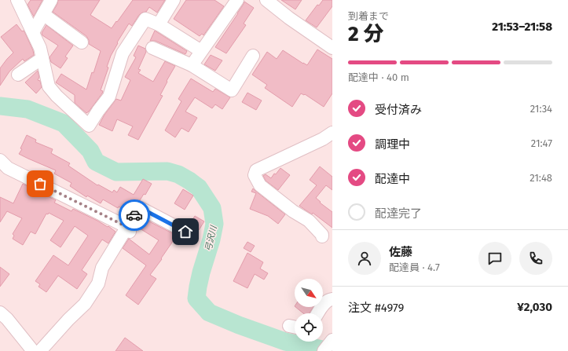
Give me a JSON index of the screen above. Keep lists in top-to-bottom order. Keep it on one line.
{"water":["弓沢川"],"north":"bottom right","page":{"heading":["2 分","到着まで","21:53–21:58"],"panel":["佐藤","配達員 · 4.7","注文 #4979","¥2,030"],"bar":"配達中 · 40 m","list":[["受付済み","21:34"],["調理中","21:47"],["配達中","21:48"],"配達完了"]}}
